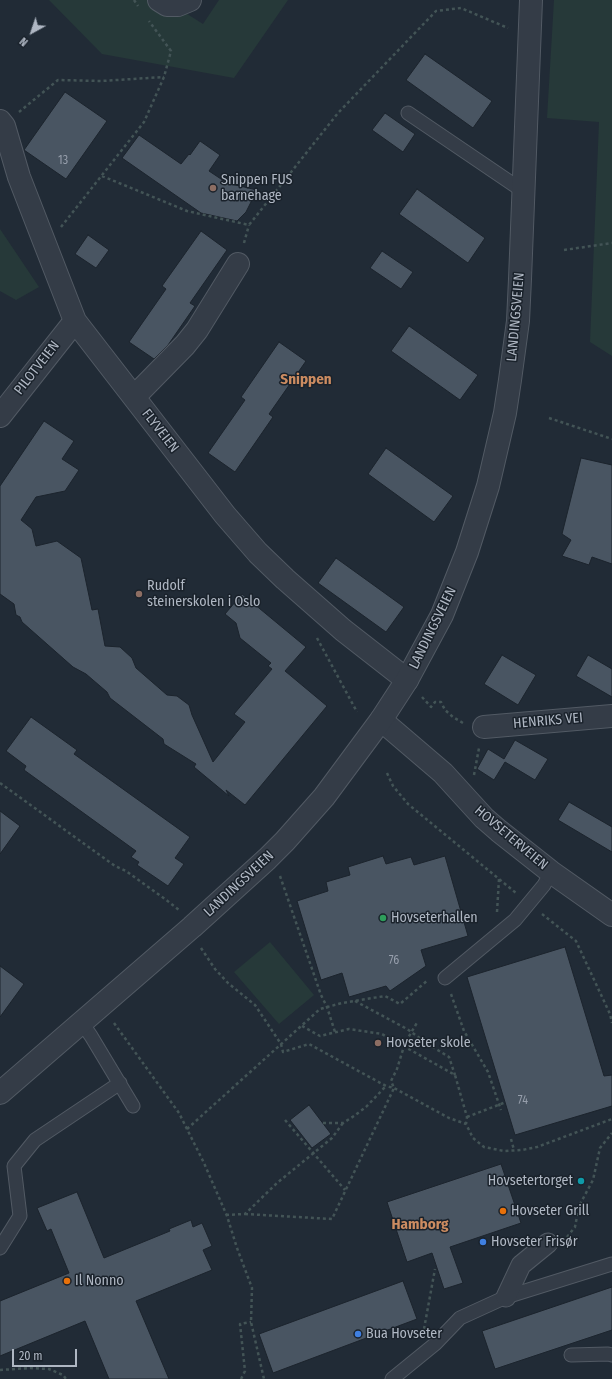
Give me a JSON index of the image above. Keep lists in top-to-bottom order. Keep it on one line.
{"streets":{"street":["LANDINGSVEIEN","PILOTVEIEN","FLYVEIEN","HENRIKS VEI","HOVSETERVEIEN"]},"crossings":[["LANDINGSVEIEN","FLYVEIEN"],["LANDINGSVEIEN","HOVSETERVEIEN"],["PILOTVEIEN","FLYVEIEN"]],"districts":["Snippen","Hamborg"],"places":["Snippen FUS barnehage","Rudolf steinerskolen i Oslo","Hovseterhallen","Hovseter skole","Hovsetertorget","Hovseter Grill","Hovseter Frisør","Il Nonno","Bua Hovseter"],"house_numbers":["13","76","74"],"scale_bar":"20 m","north":"bottom left"}
